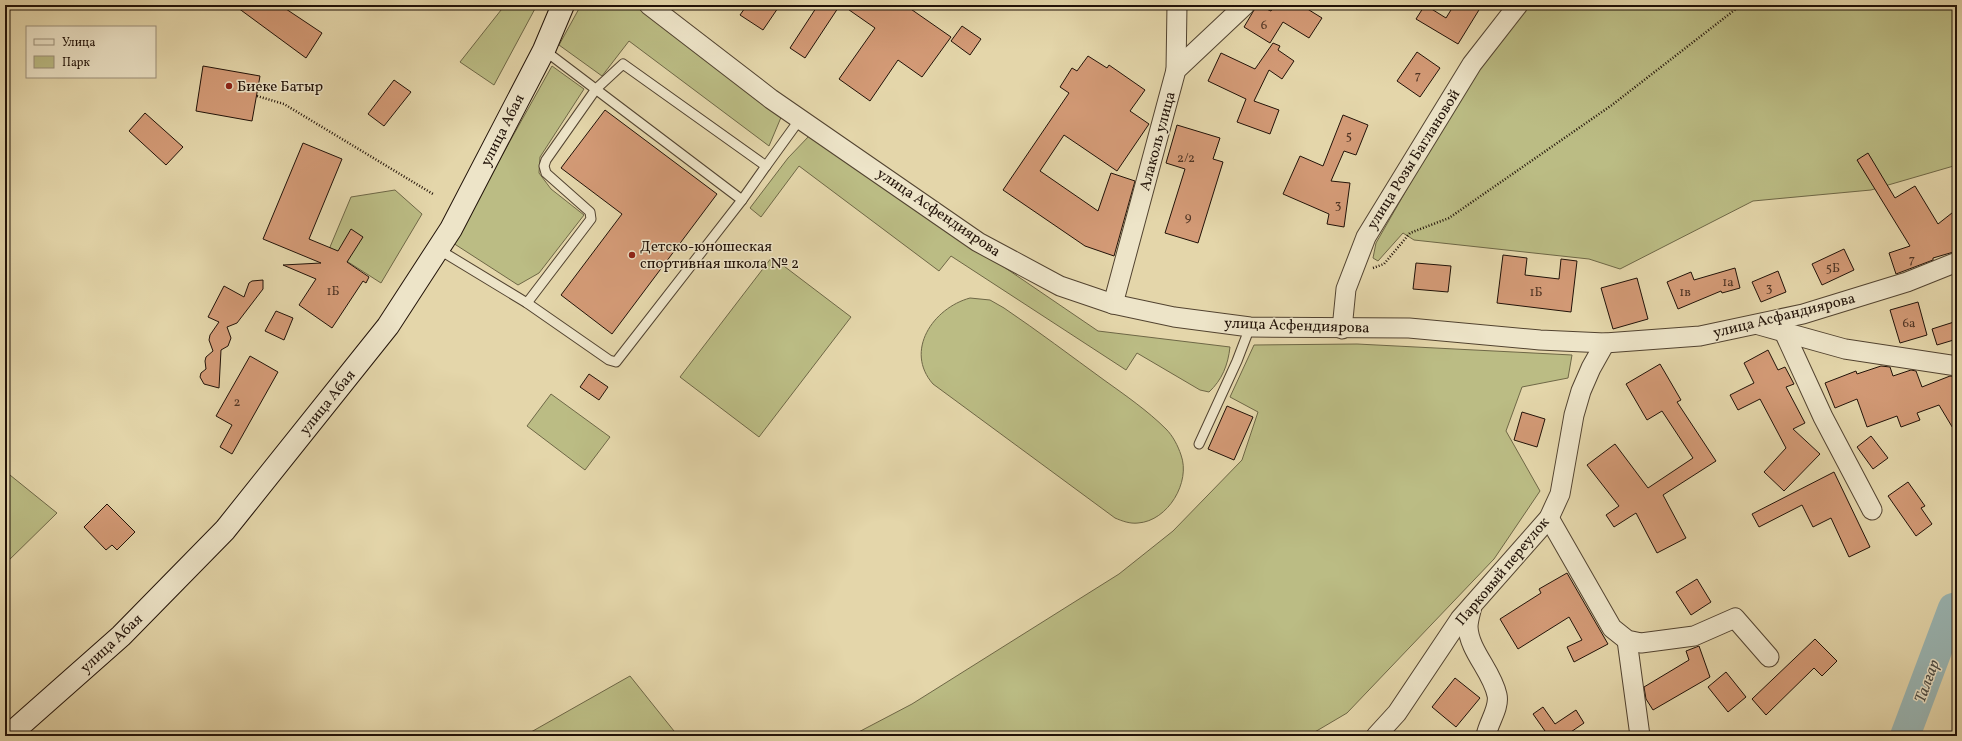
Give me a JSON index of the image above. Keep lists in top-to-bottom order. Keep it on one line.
{"streets":{"street":["улица Абая","Алаколь улица","улица Розы Баглановой","улица Асфендиярова","улица Асфандиярова","Парковый переулок"]},"crossings":[["Алаколь улица","улица Асфендиярова"],["улица Розы Баглановой","улица Асфендиярова"],["улица Асфендиярова","улица Асфандиярова"],["улица Асфендиярова","Парковый переулок"],["улица Асфандиярова","Парковый переулок"]],"water":["Талғар"],"places":["Биеке Батыр","Детско-юношеская спортивная школа № 2"],"house_numbers":["6","7","5","2/2","3","9","7","5Б","1а","3","1Б","1Б","1в","6а","2"],"legend":["Улица","Парк"]}
